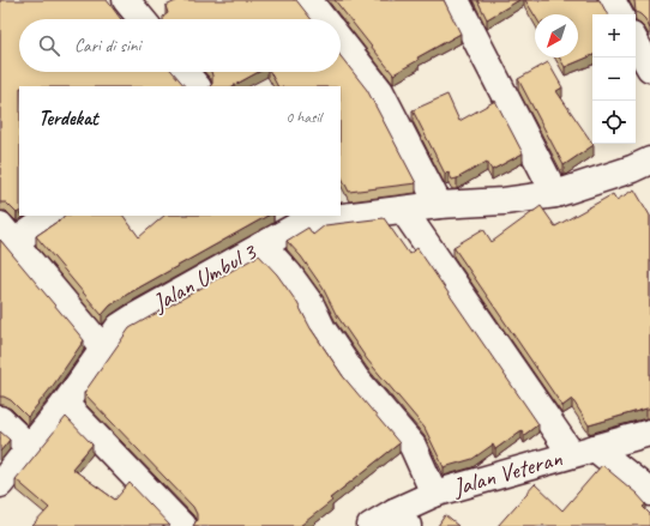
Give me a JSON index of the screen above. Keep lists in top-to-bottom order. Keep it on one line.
{"streets":{"street":["Jalan Umbul 3","Jalan Veteran"]},"north":"bottom left","page":{"map_buttons":["+","−"],"search":"Cari di sini","heading":["Terdekat","0 hasil"]}}
